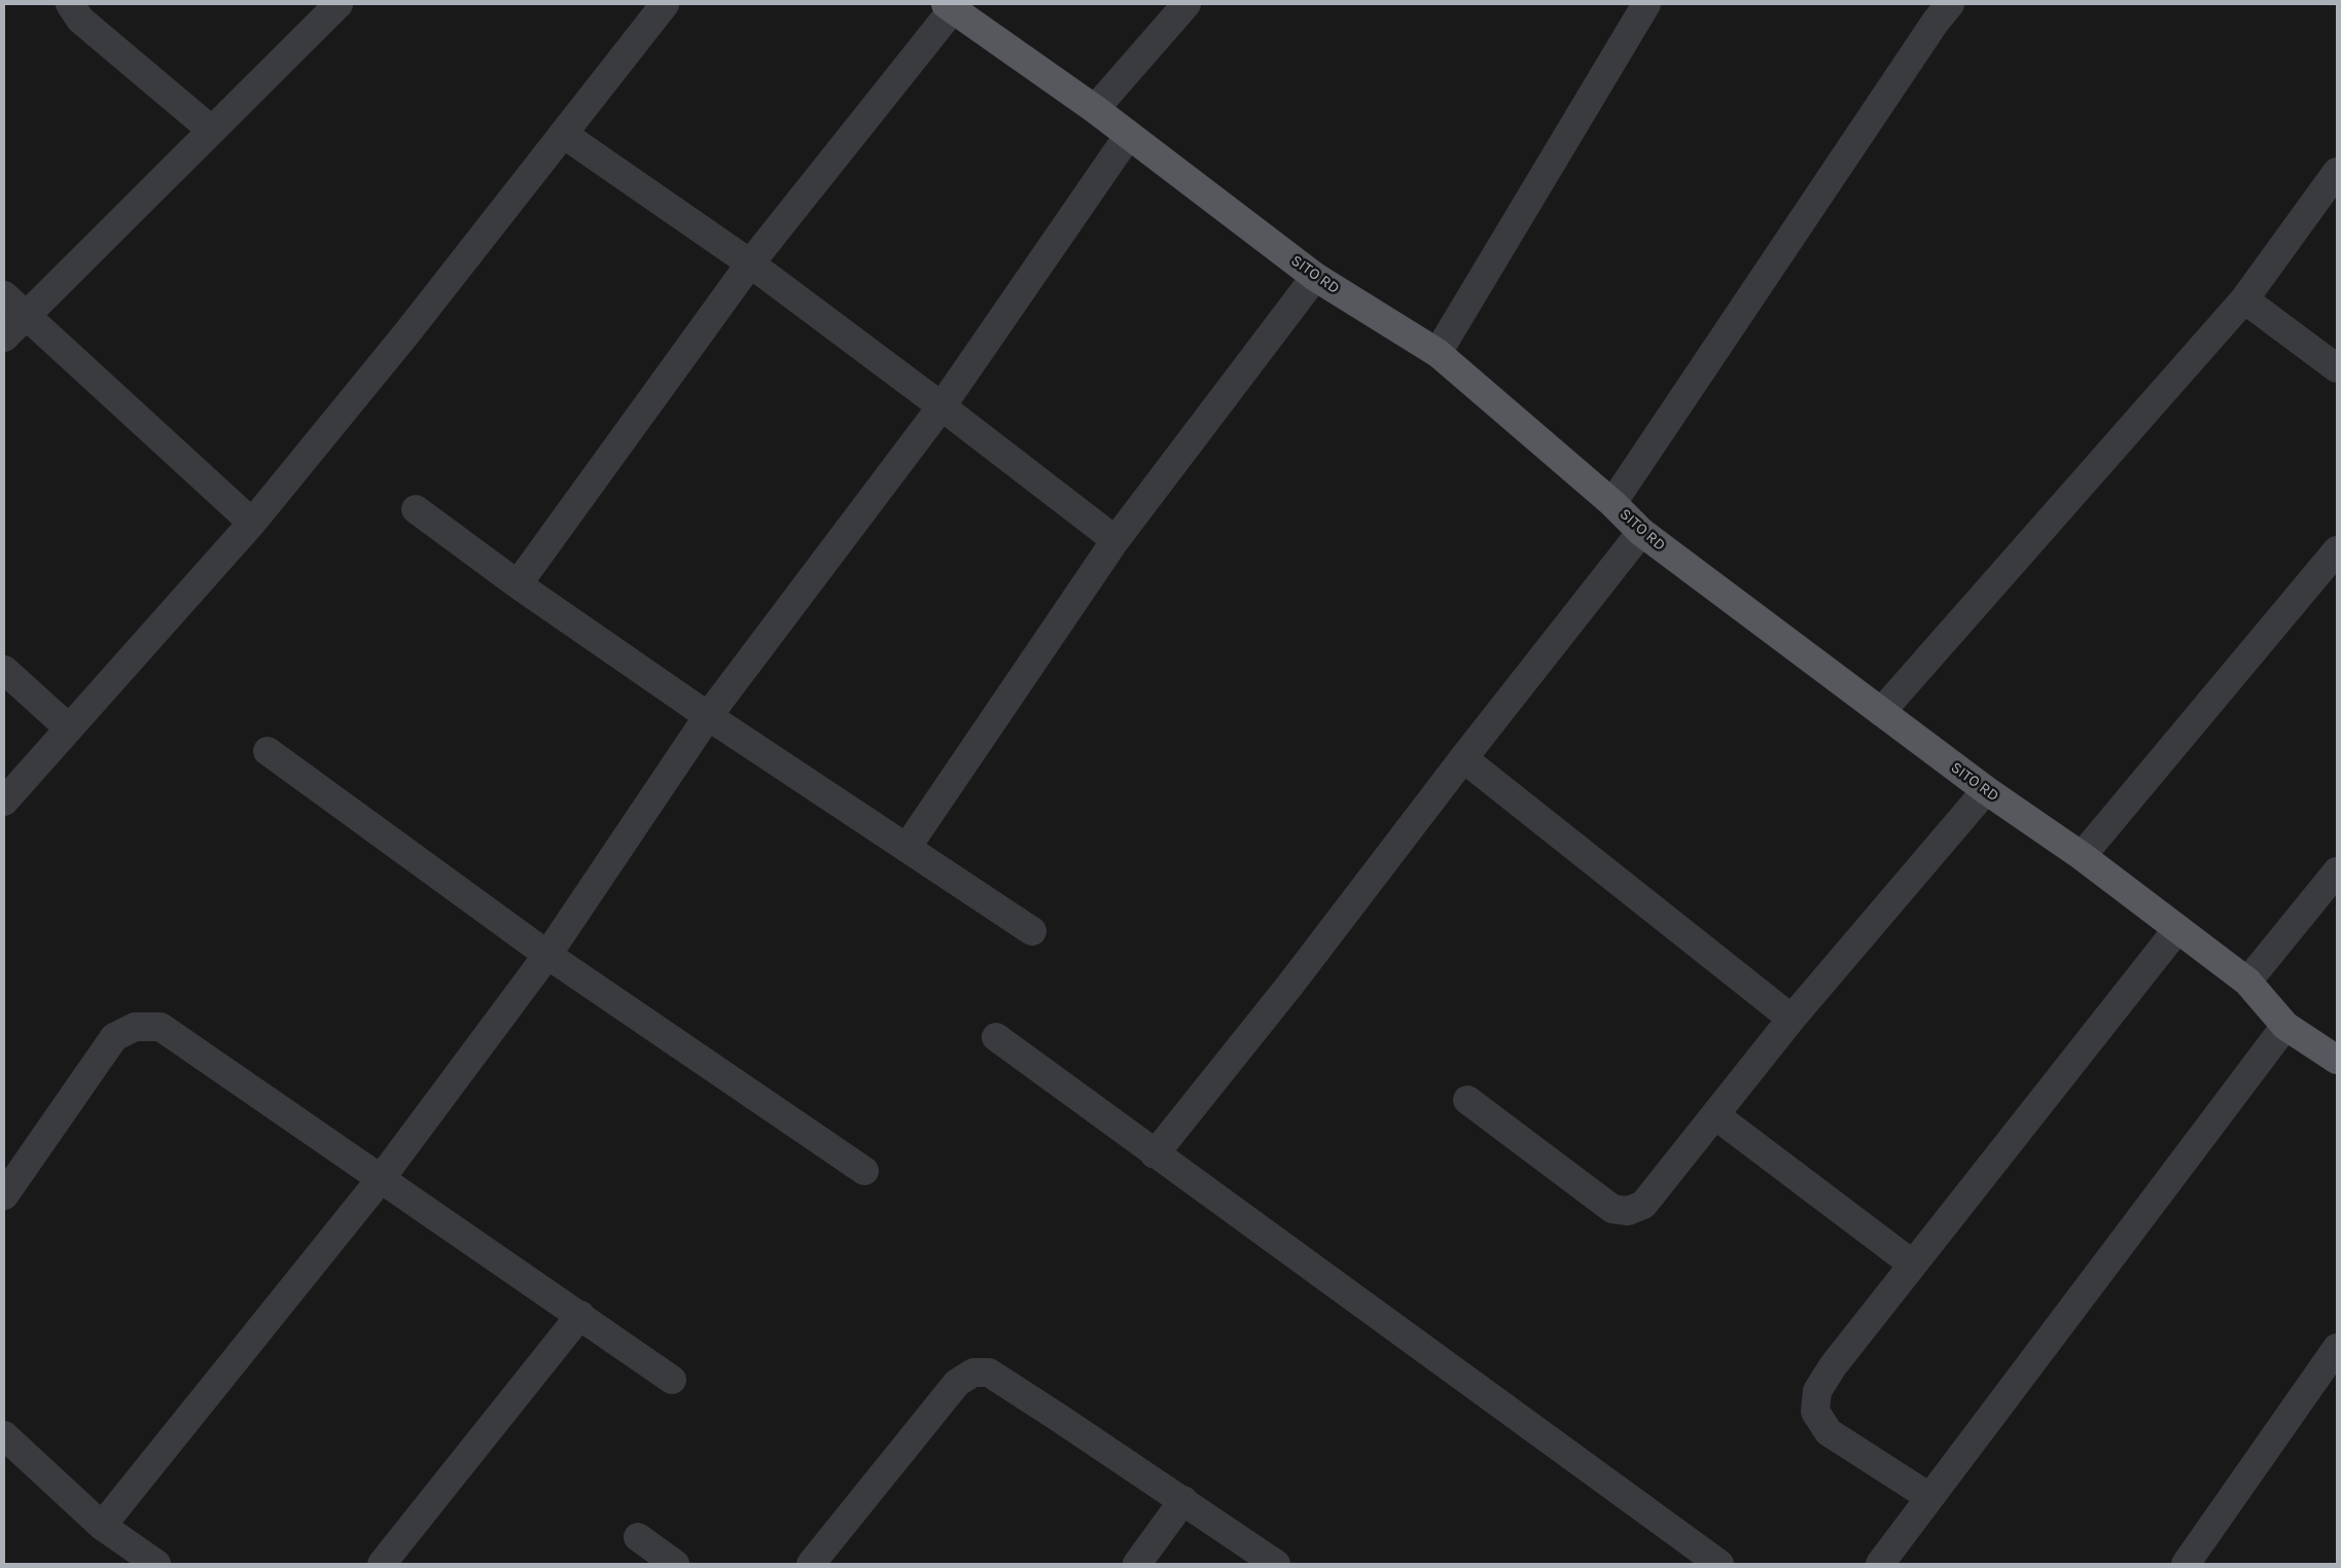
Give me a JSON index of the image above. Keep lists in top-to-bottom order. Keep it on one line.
{"streets":{"main road":["SITO RD"]}}
